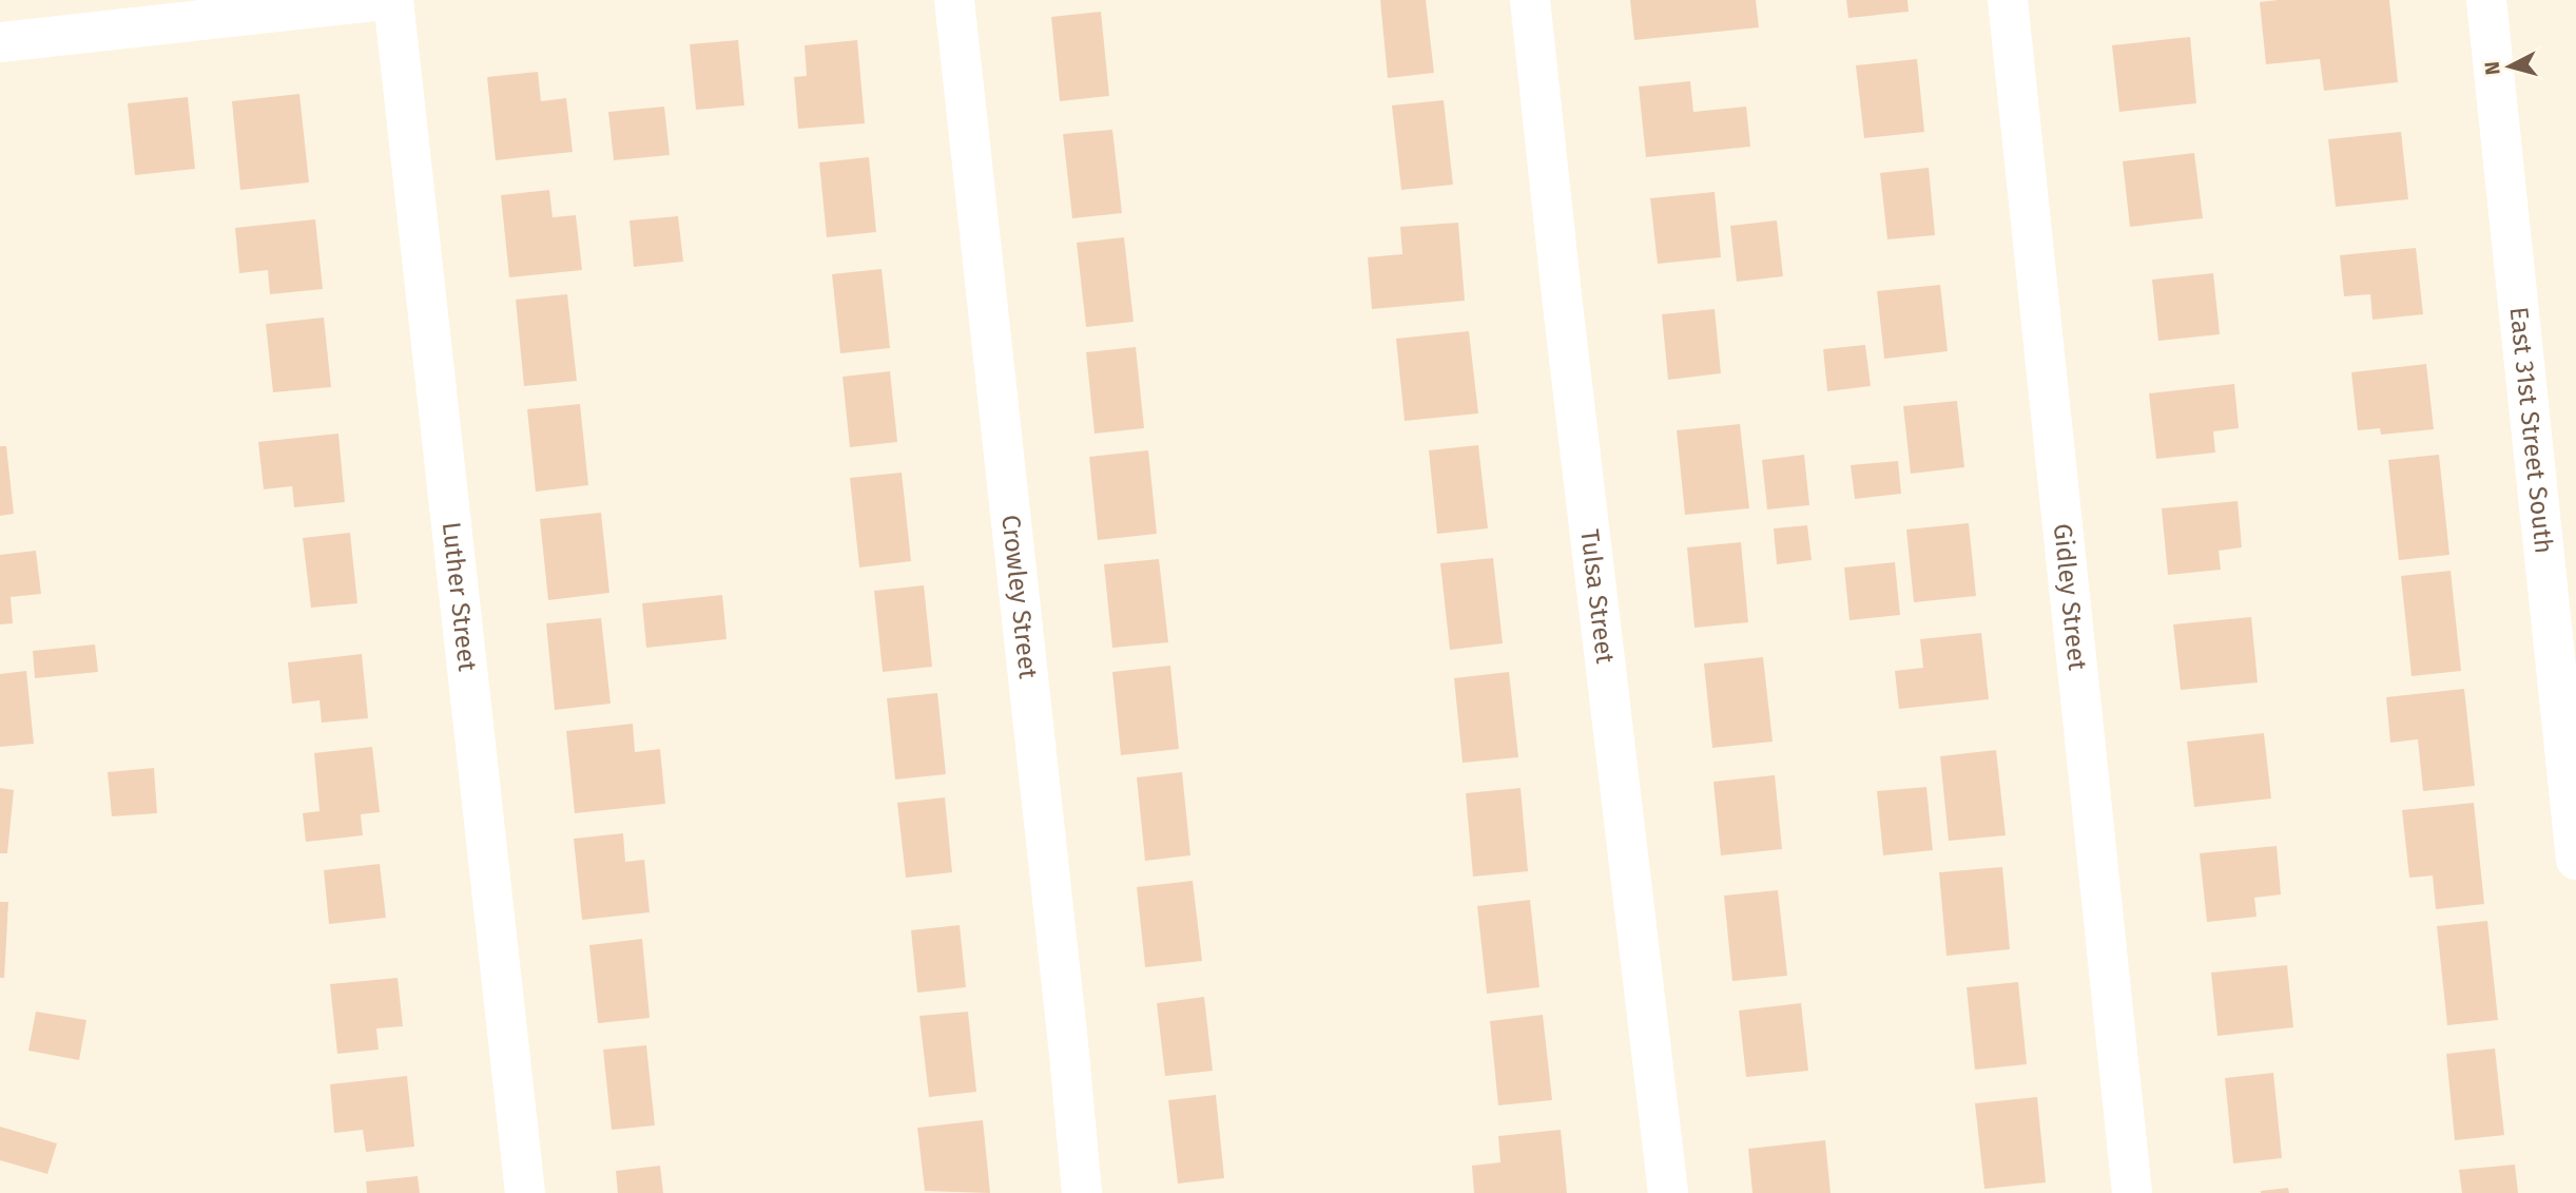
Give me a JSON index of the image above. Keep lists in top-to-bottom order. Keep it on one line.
{"streets":{"street":["East 31st Street South","Crowley Street","Luther Street","Tulsa Street","Gidley Street"]},"north":"left"}
